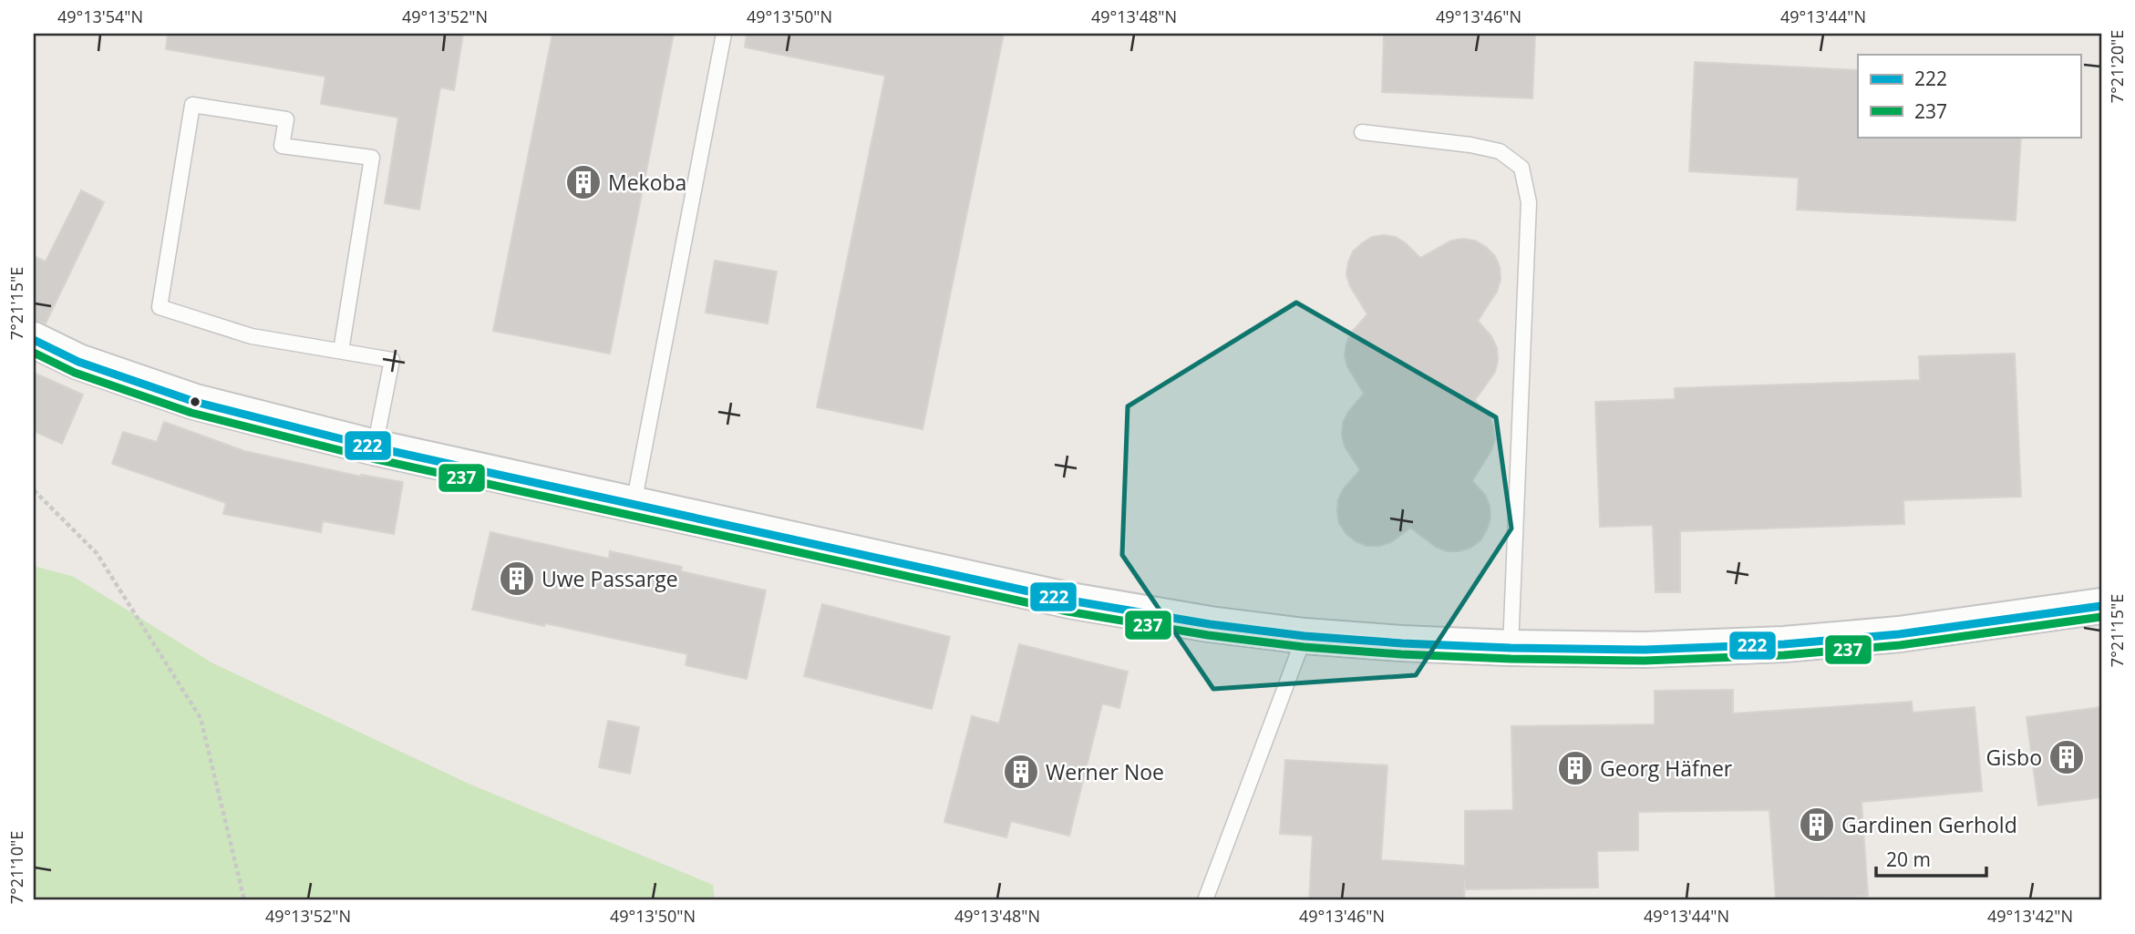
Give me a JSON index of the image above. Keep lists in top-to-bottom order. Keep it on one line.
{"places":{"building":["Mekoba","Uwe Passarge","Gisbo","Georg Häfner","Werner Noe","Gardinen Gerhold"]},"lines":["transit line 222","transit line 237"],"legend":["222","237"],"scale_bar":"20 m","coordinates":["49°13'54\"N","49°13'52\"N","49°13'50\"N","49°13'48\"N","49°13'46\"N","49°13'44\"N","7°21'20\"E","7°21'15\"E","7°21'10\"E","49°13'42\"N"]}
